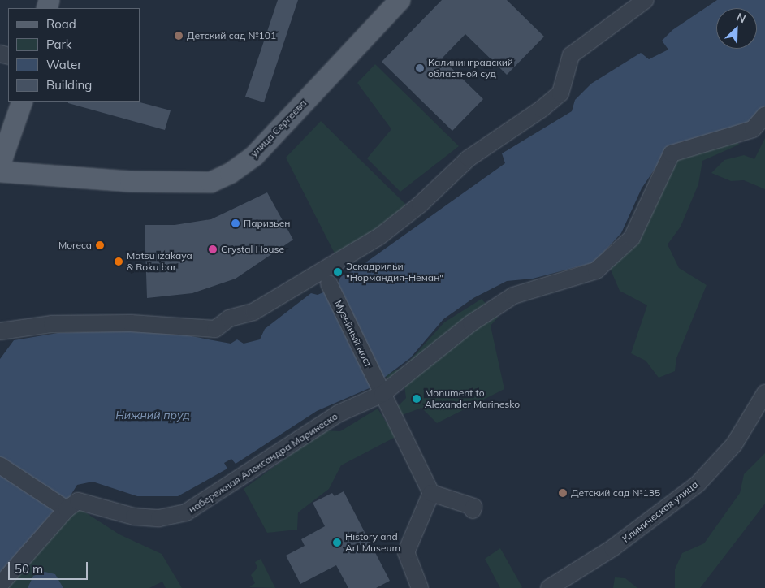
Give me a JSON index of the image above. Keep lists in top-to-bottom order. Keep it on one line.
{"streets":{"main road":["улица Сергеева"],"street":["Музейный мост","набережная Александра Маринеско","Клиническая улица"]},"crossings":[["Музейный мост","набережная Александра Маринеско"]],"water":["Нижний пруд"],"places":["Детский сад №101","Калининградский областной суд","Паризьен","Moreca","Crystal House","Matsu izakaya & Roku bar","Эскадрильи \"Нормандия-Неман\"","Monument to Alexander Marinesko","Детский сад №135","History and Art Museum"],"legend":["Road","Park","Water","Building"],"scale_bar":"50 m","north":"top right"}
